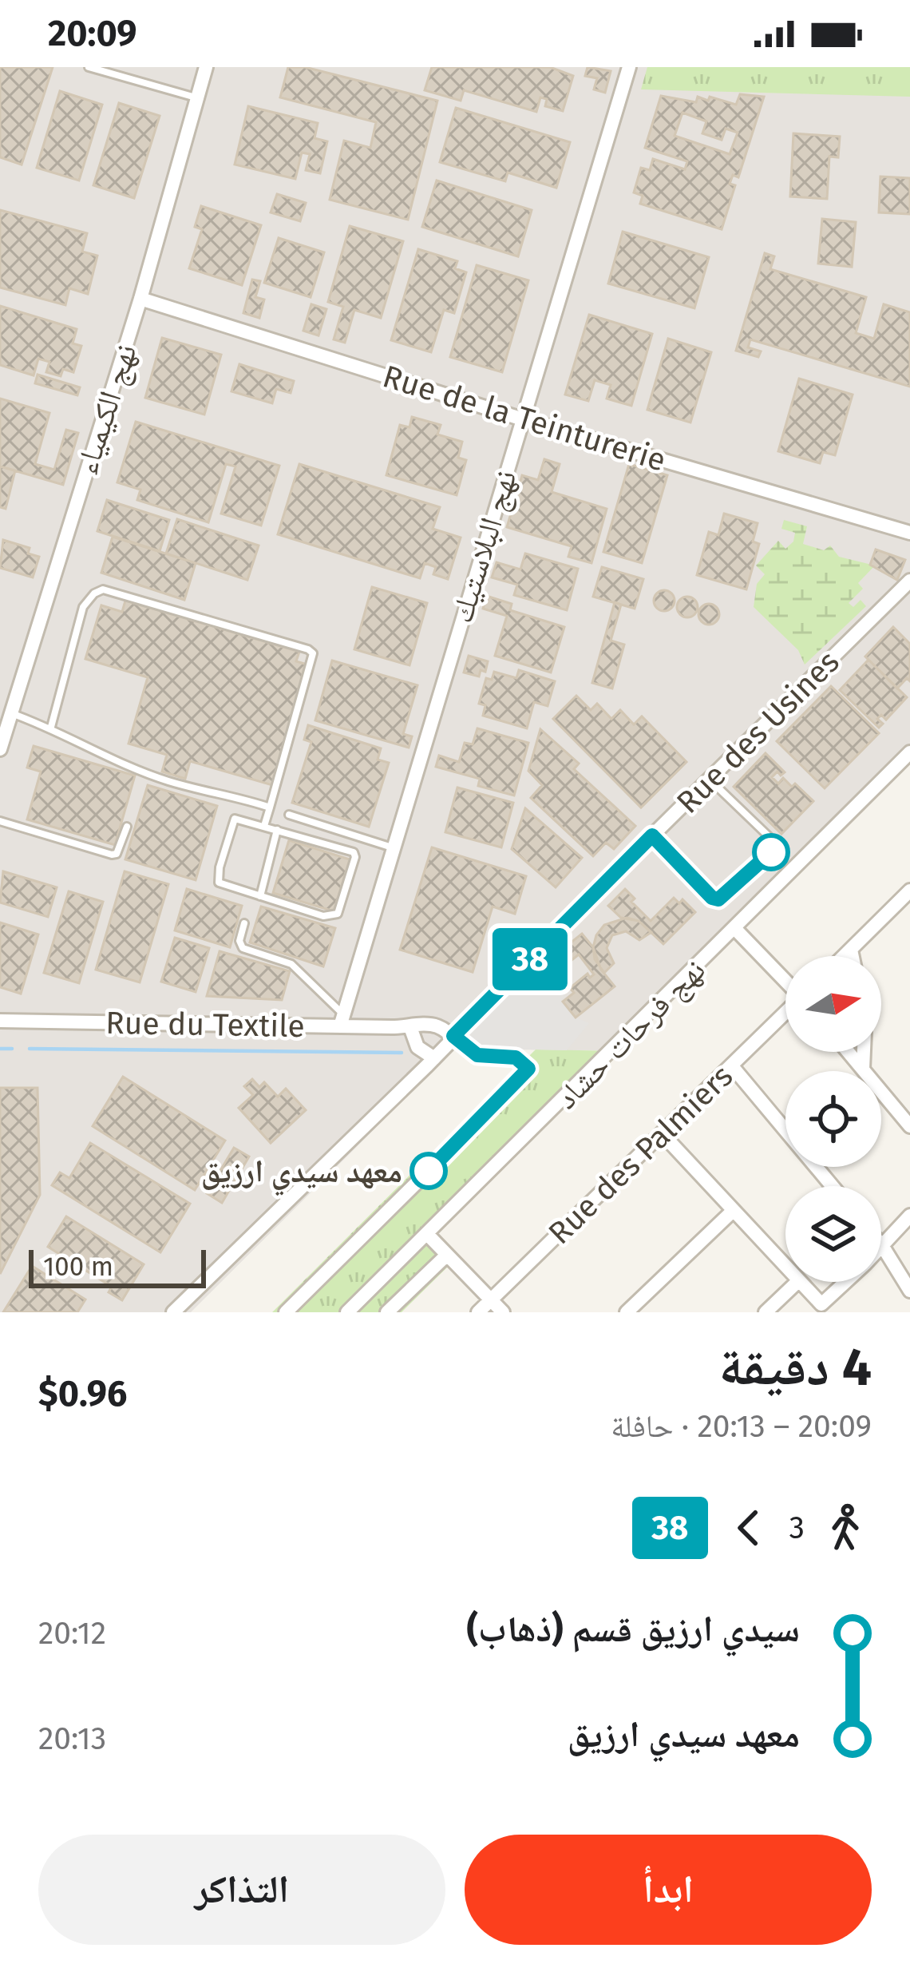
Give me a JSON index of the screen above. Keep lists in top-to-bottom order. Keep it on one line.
{"streets":{"street":["نهج الكيمياء","Rue de la Teinturerie","نهج البلاستيك","Rue des Usines","Rue du Textile","نهج فرحات حشاد","Rue des Palmiers"]},"crossings":[["نهج الكيمياء","Rue de la Teinturerie"],["Rue de la Teinturerie","نهج البلاستيك"],["نهج البلاستيك","Rue du Textile"],["Rue des Usines","Rue du Textile"]],"places":["معهد سيدي ارزيق"],"lines":["bus line 38"],"scale_bar":"100 m","north":"right","page":{"status":"20:09","on_map":"38","scale":"100 m","heading":["4 دقيقة","20:09 – 20:13 · حافلة","$0.96"],"legs":["3","38"],"list":[{"name":"سيدي ارزيق قسم (ذهاب)","value":"20:12"},{"name":"معهد سيدي ارزيق","value":"20:13"}],"buttons":["ابدأ","التذاكر"]}}
